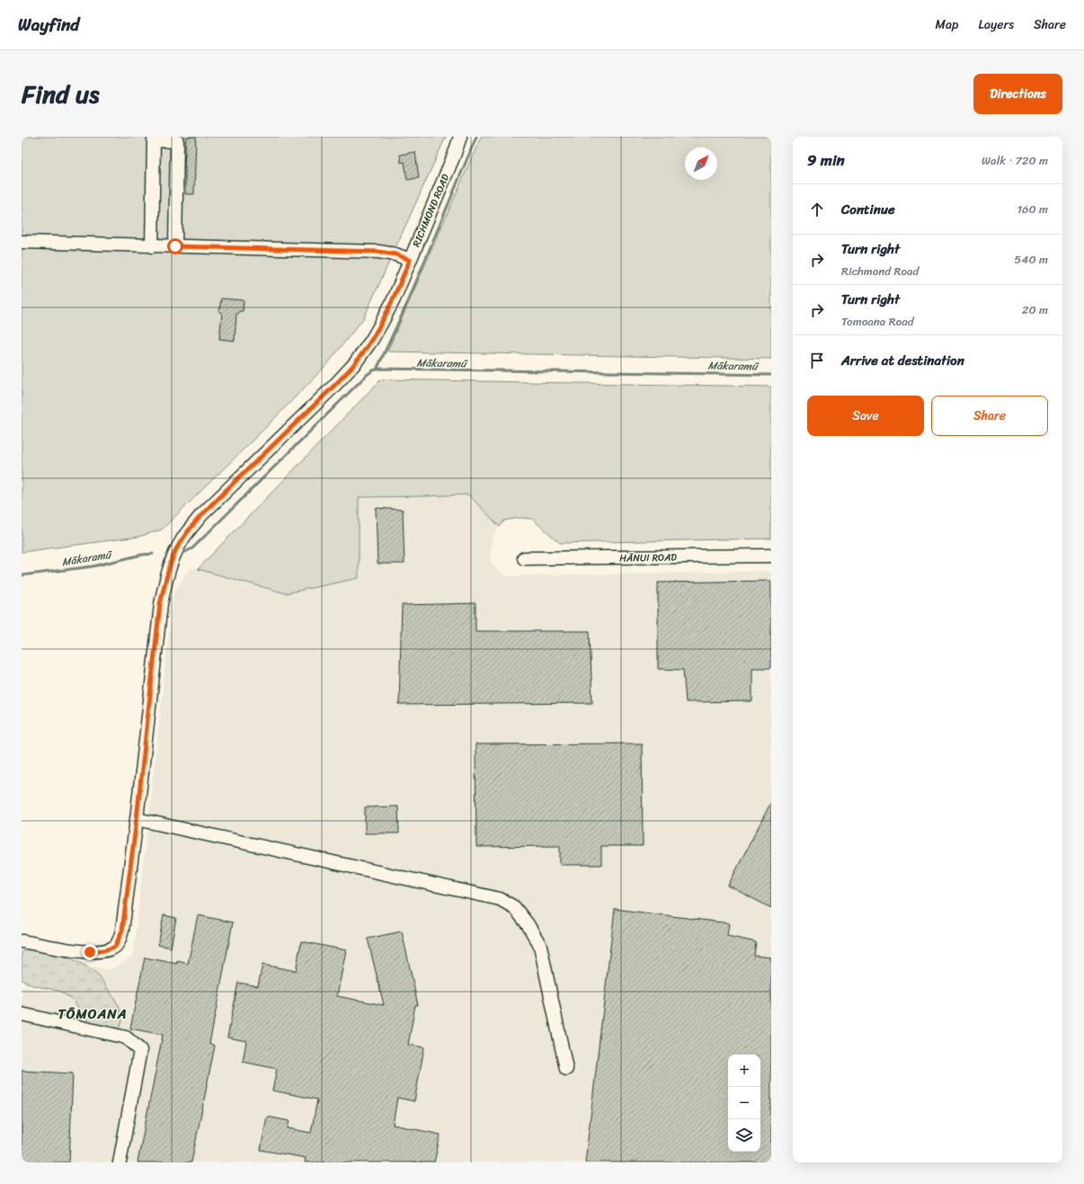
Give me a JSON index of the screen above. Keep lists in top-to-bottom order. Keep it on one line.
{"streets":{"street":["RICHMOND ROAD","HĀNUI ROAD"]},"districts":["TŌMOANA"],"water":["Mākaramū"],"north":"top right","page":{"header":"Wayfind","nav":["Map","Layers","Share"],"title":"Find us","buttons":["Directions",["Save","Share"]],"heading":["9 min","Walk · 720 m"],"list":[["Continue","160 m"],["Turn right","Richmond Road","540 m"],["Turn right","Tomoana Road","20 m"],"Arrive at destination"],"map_buttons":["+","−"]}}
